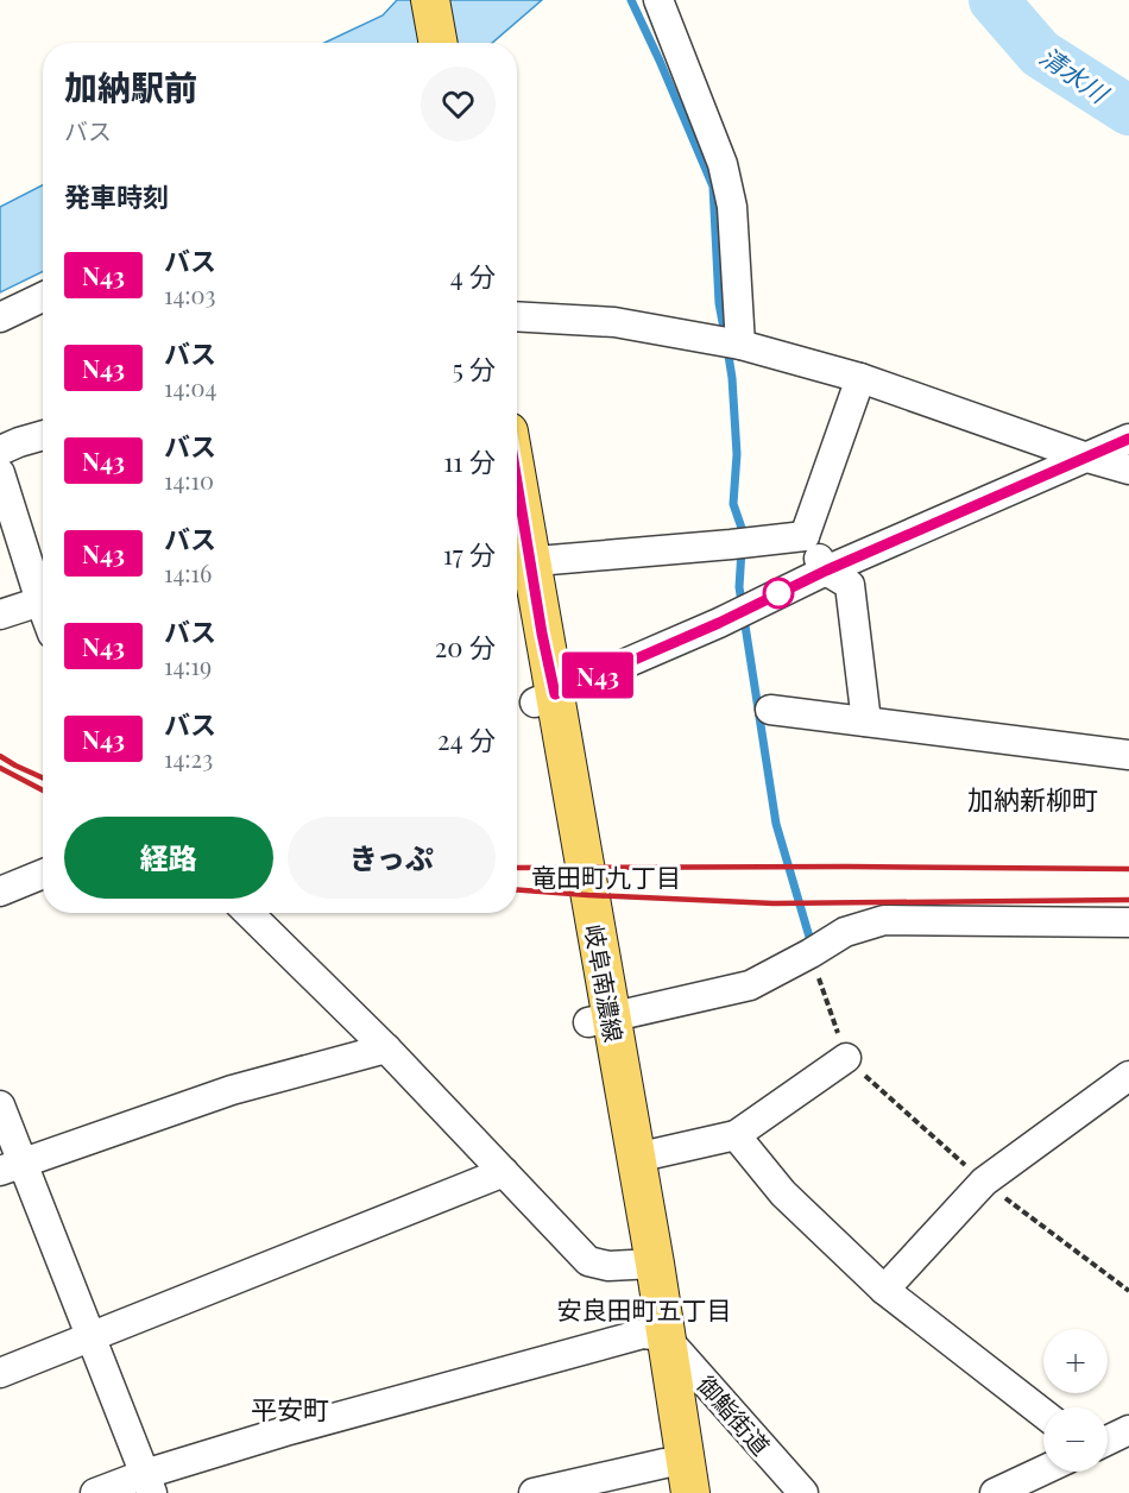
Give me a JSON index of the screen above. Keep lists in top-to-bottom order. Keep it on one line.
{"streets":{"main road":["岐阜南濃線"],"street":["御鮨街道"]},"crossings":[["岐阜南濃線","御鮨街道"]],"districts":["加納新柳町","竜田町九丁目","安良田町五丁目","平安町"],"water":["清水川"],"lines":["bus line N43"],"page":{"on_map":"N43","heading":[["加納駅前","バス"],"発車時刻"],"list":[{"mark":"N43","name":"バス","note":"14:03","value":"4 分"},{"mark":"N43","name":"バス","note":"14:04","value":"5 分"},{"mark":"N43","name":"バス","note":"14:10","value":"11 分"},{"mark":"N43","name":"バス","note":"14:16","value":"17 分"},{"mark":"N43","name":"バス","note":"14:19","value":"20 分"},{"mark":"N43","name":"バス","note":"14:23","value":"24 分"}],"buttons":["経路","きっぷ"],"map_buttons":["+","−"]}}
